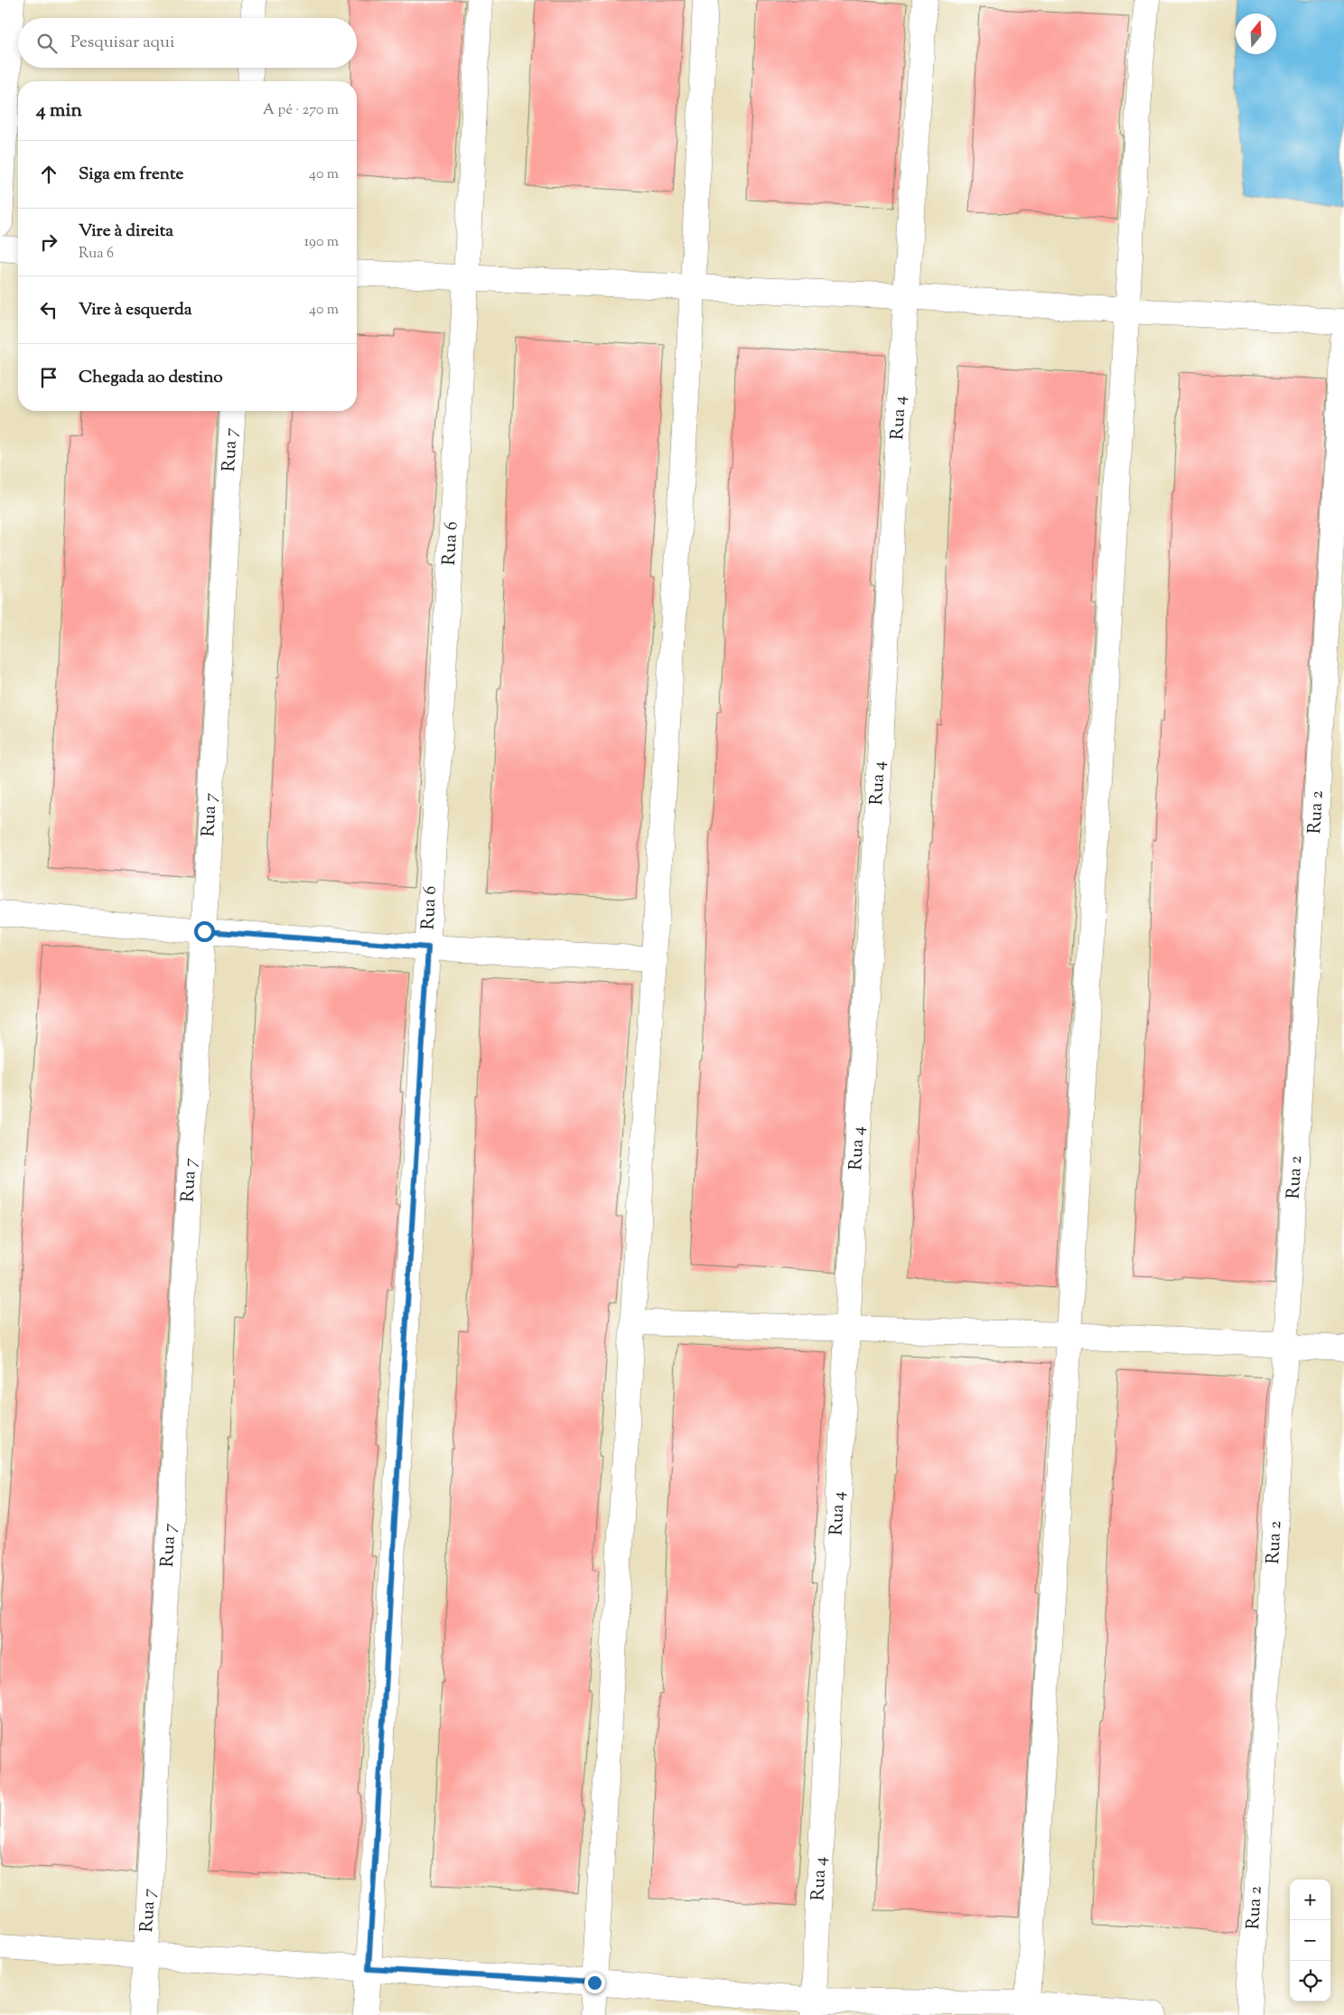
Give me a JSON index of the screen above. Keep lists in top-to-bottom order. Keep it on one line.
{"streets":{"street":["Rua 4","Rua 7","Rua 6","Rua 2"]},"north":"top","page":{"search":"Pesquisar aqui","heading":["4 min","A pé · 270 m"],"list":[["Siga em frente","40 m"],["Vire à direita","Rua 6","190 m"],["Vire à esquerda","40 m"],"Chegada ao destino"],"map_buttons":["+","−"]}}
